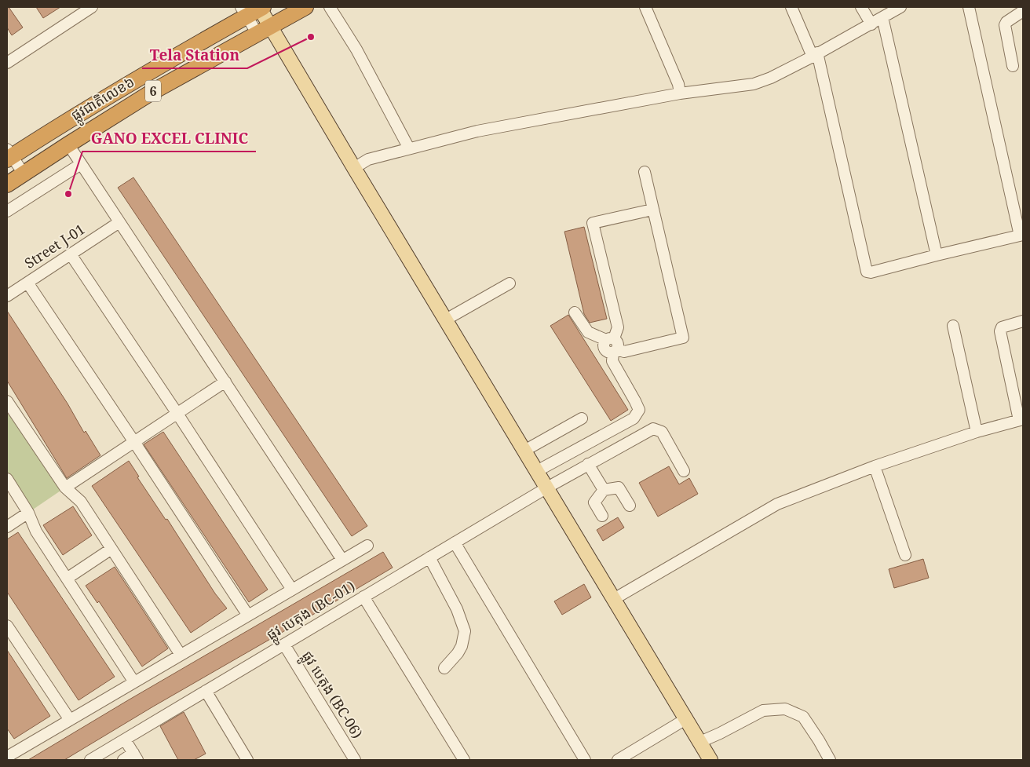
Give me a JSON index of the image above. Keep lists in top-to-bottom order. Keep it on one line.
{"streets":{"highway":["6","ផ្លូវជាតិលេខ៦"],"street":["Street J-01","ផ្លូវ បេតុង (BC-01)","ផ្លូវ បេតុង (BC-06)"]},"crossings":[["ផ្លូវ បេតុង (BC-01)","ផ្លូវ បេតុង (BC-06)"]],"places":["Tela Station","GANO EXCEL CLINIC"]}
